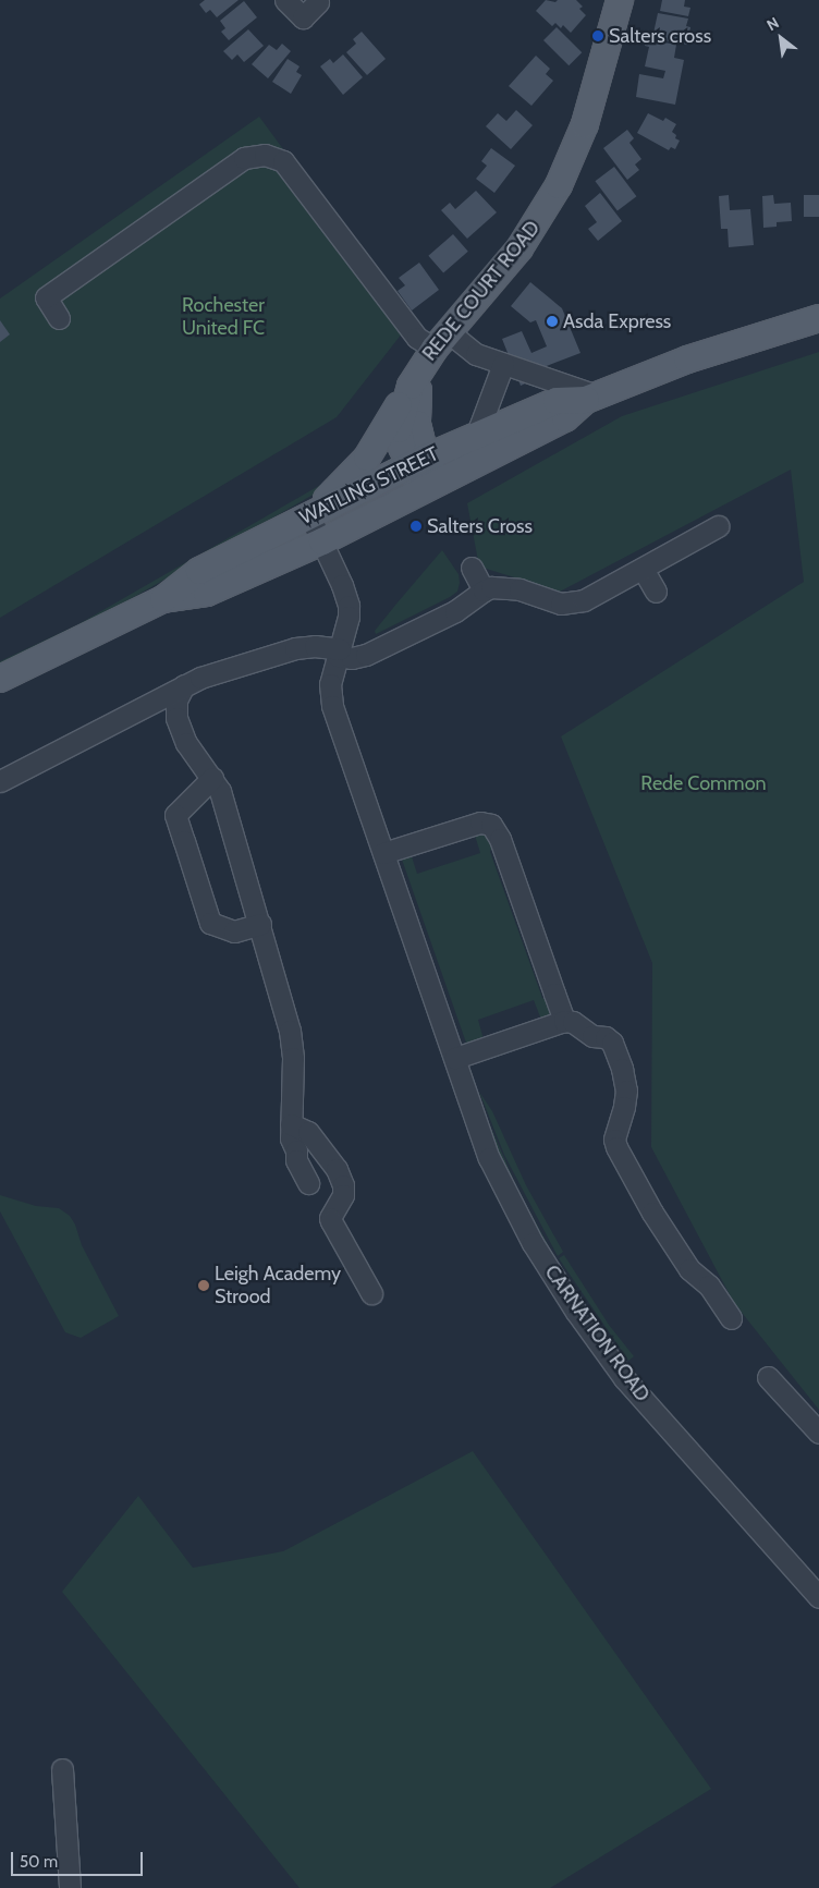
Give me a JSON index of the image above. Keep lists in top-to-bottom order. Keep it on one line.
{"streets":{"main road":["REDE COURT ROAD","WATLING STREET"],"street":["CARNATION ROAD"]},"crossings":[["REDE COURT ROAD","WATLING STREET"],["REDE COURT ROAD","CARNATION ROAD"],["WATLING STREET","CARNATION ROAD"]],"parks":["Rochester United FC","Rede Common"],"places":["Salters cross","Asda Express","Salters Cross","Leigh Academy Strood"],"scale_bar":"50 m","north":"top left"}
